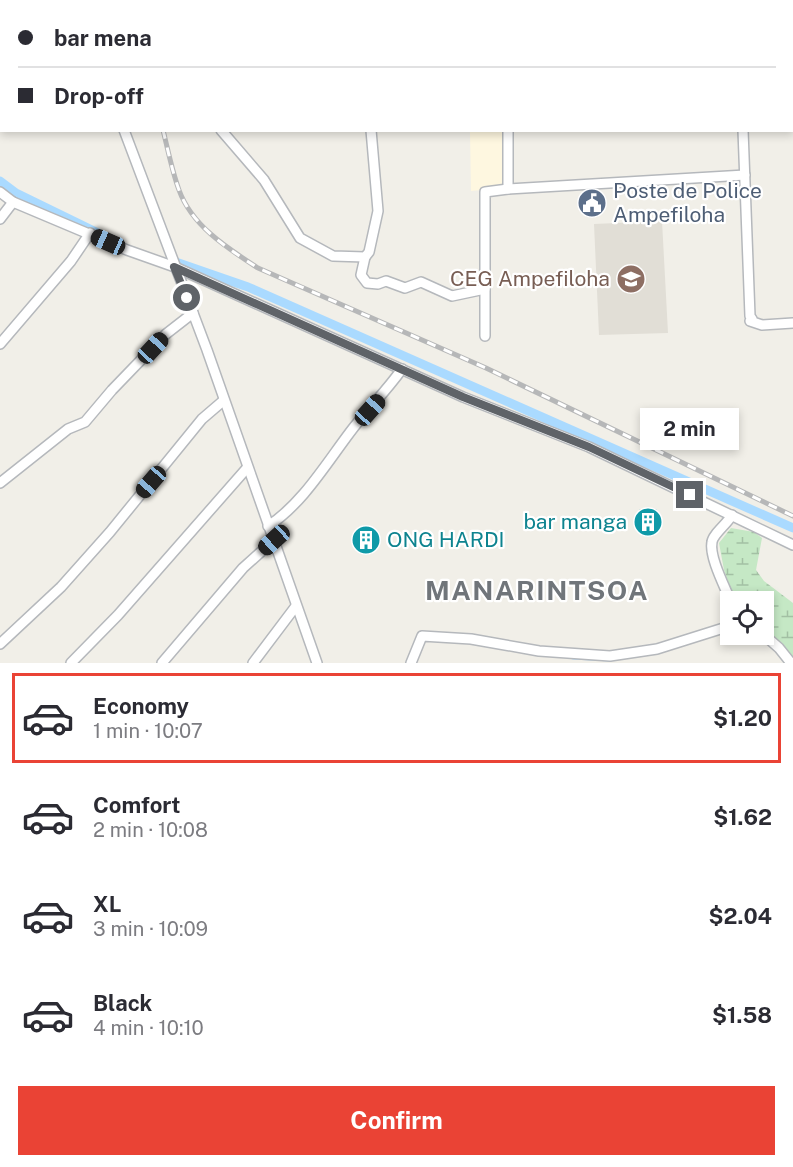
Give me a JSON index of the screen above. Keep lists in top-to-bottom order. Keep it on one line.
{"districts":["MANARINTSOA"],"places":{"public building":["Poste de Police Ampefiloha"],"school or university":["CEG Ampefiloha"],"building":["bar manga","ONG HARDI"]},"page":{"banner":["bar mena","Drop-off"],"bubble":"2 min","list":[{"name":"Economy","note":"1 min · 10:07","value":"$1.20"},{"name":"Comfort","note":"2 min · 10:08","value":"$1.62"},{"name":"XL","note":"3 min · 10:09","value":"$2.04"},{"name":"Black","note":"4 min · 10:10","value":"$1.58"}],"buttons":"Confirm"}}
